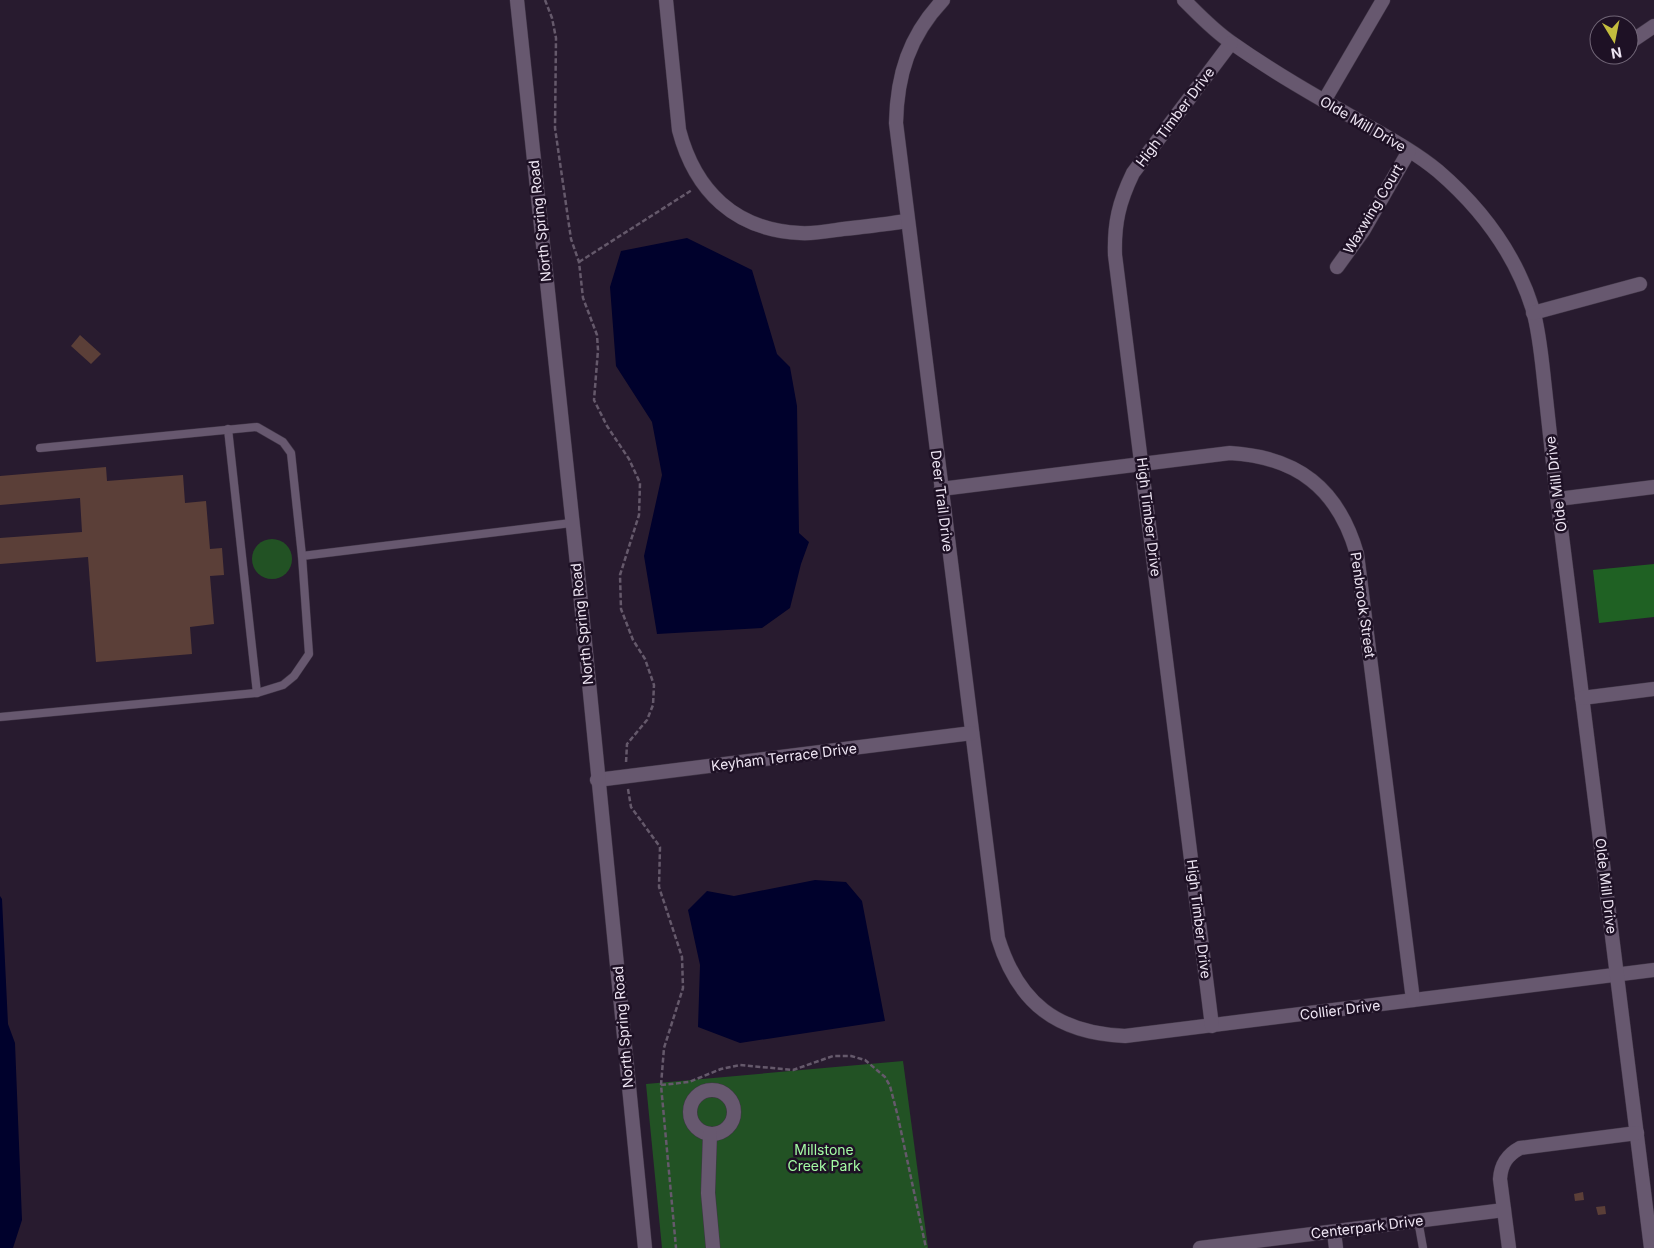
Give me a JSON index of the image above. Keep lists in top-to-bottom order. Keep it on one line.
{"streets":{"street":["High Timber Drive","Olde Mill Drive","Waxwing Court","North Spring Road","Deer Trail Drive","Penbrook Street","Keyham Terrace Drive","Collier Drive","Centerpark Drive"]},"crossings":[["High Timber Drive","Olde Mill Drive"],["High Timber Drive","Penbrook Street"],["High Timber Drive","Collier Drive"],["Olde Mill Drive","Waxwing Court"],["Olde Mill Drive","Collier Drive"],["North Spring Road","Keyham Terrace Drive"],["Deer Trail Drive","Penbrook Street"],["Deer Trail Drive","Keyham Terrace Drive"],["Deer Trail Drive","Collier Drive"],["Penbrook Street","Collier Drive"]],"parks":["Millstone Creek Park"],"north":"bottom"}
